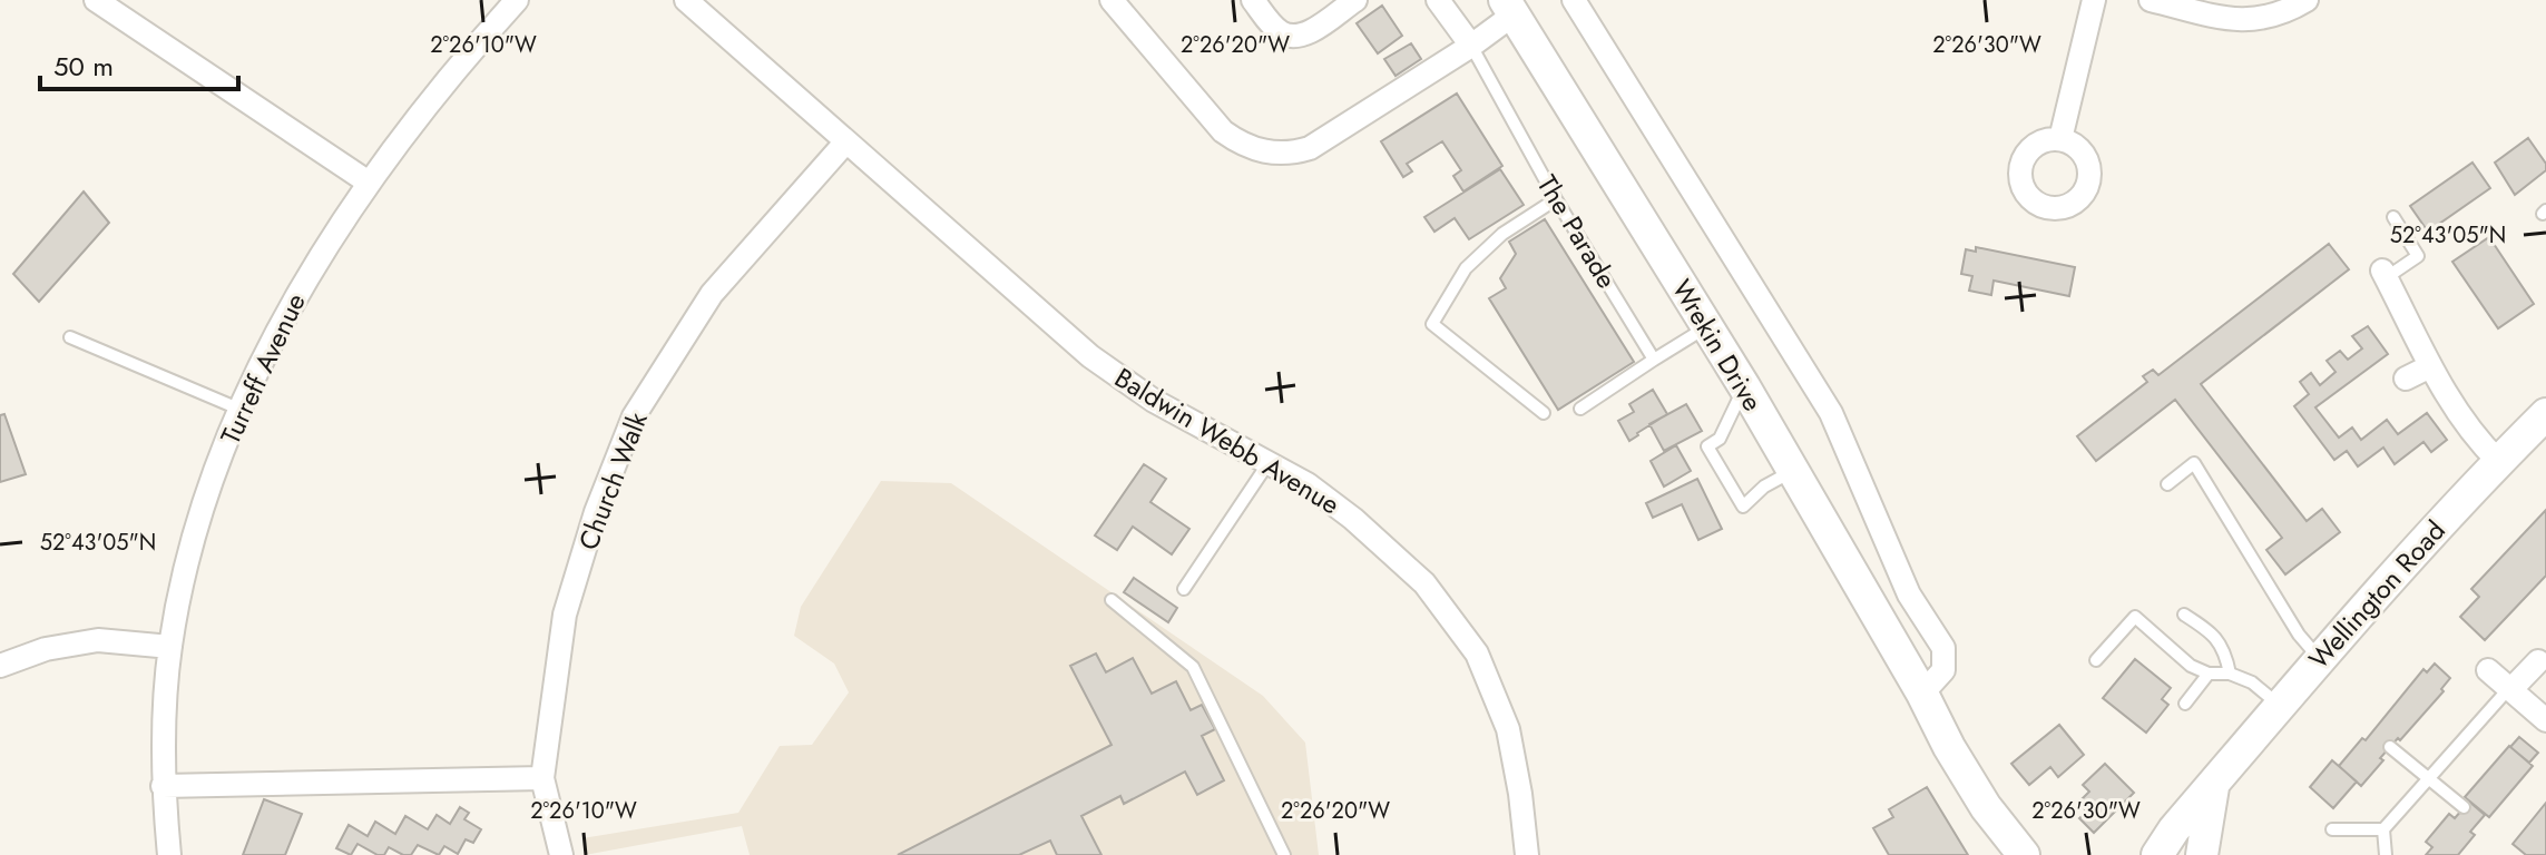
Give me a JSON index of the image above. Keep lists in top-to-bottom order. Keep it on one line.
{"streets":{"street":["The Parade","Wrekin Drive","Turreff Avenue","Baldwin Webb Avenue","Church Walk","Wellington Road"]},"crossings":[["Baldwin Webb Avenue","Church Walk"]],"scale_bar":"50 m","coordinates":["2°26'10\"W","2°26'20\"W","2°26'30\"W","52°43'05\"N"]}
